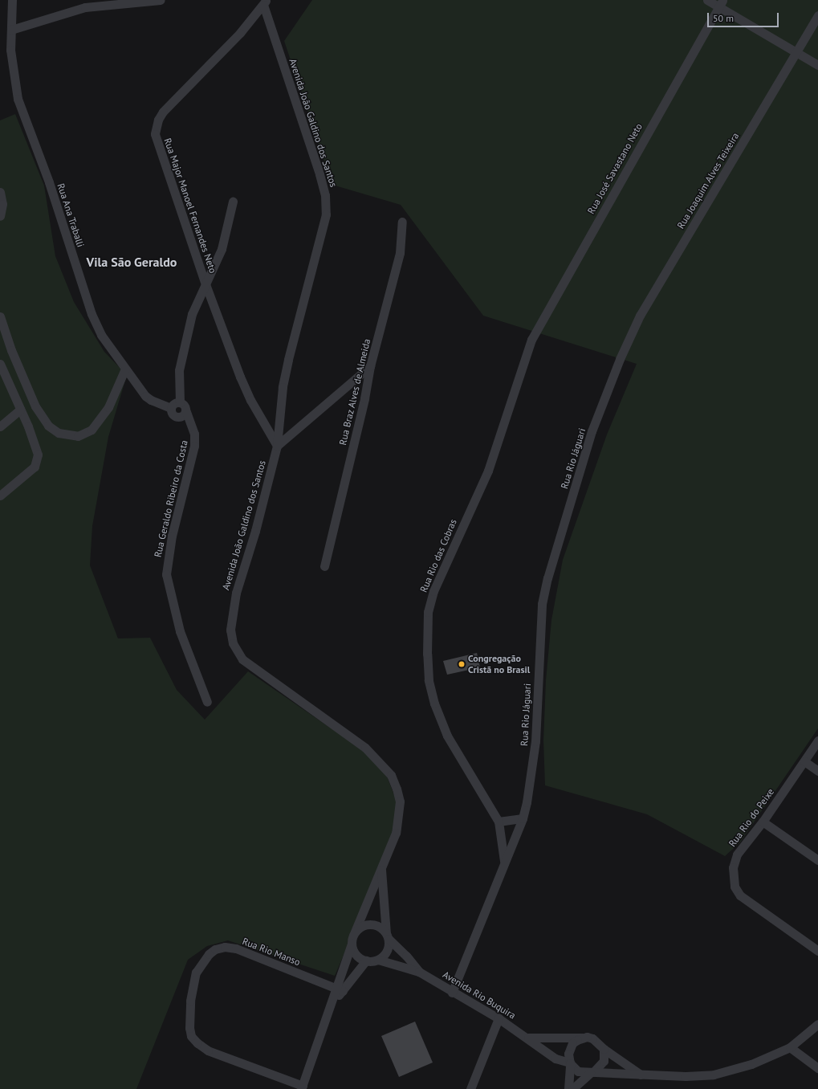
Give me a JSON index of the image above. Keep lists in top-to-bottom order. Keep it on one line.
{"streets":{"street":["Avenida João Galdino dos Santos","Rua José Savastano Neto","Rua Joaquim Alves Teixeira","Rua Major Manoel Fernandes Neto","Rua Ana Traballi","Rua Braz Alves de Almeida","Rua Rio Jáguari","Rua Geraldo Ribeiro da Costa","Rua Rio das Cobras","Rua Rio do Peixe","Rua Rio Manso","Avenida Rio Buquira"]},"crossings":[["Avenida João Galdino dos Santos","Rua Major Manoel Fernandes Neto"],["Rua José Savastano Neto","Rua Rio das Cobras"],["Rua Joaquim Alves Teixeira","Rua Rio Jáguari"],["Rua Ana Traballi","Rua Geraldo Ribeiro da Costa"],["Rua Rio Jáguari","Rua Rio das Cobras"],["Rua Rio Jáguari","Avenida Rio Buquira"]],"districts":["Vila São Geraldo"],"places":["Congregação Cristã no Brasil"],"scale_bar":"50 m"}
